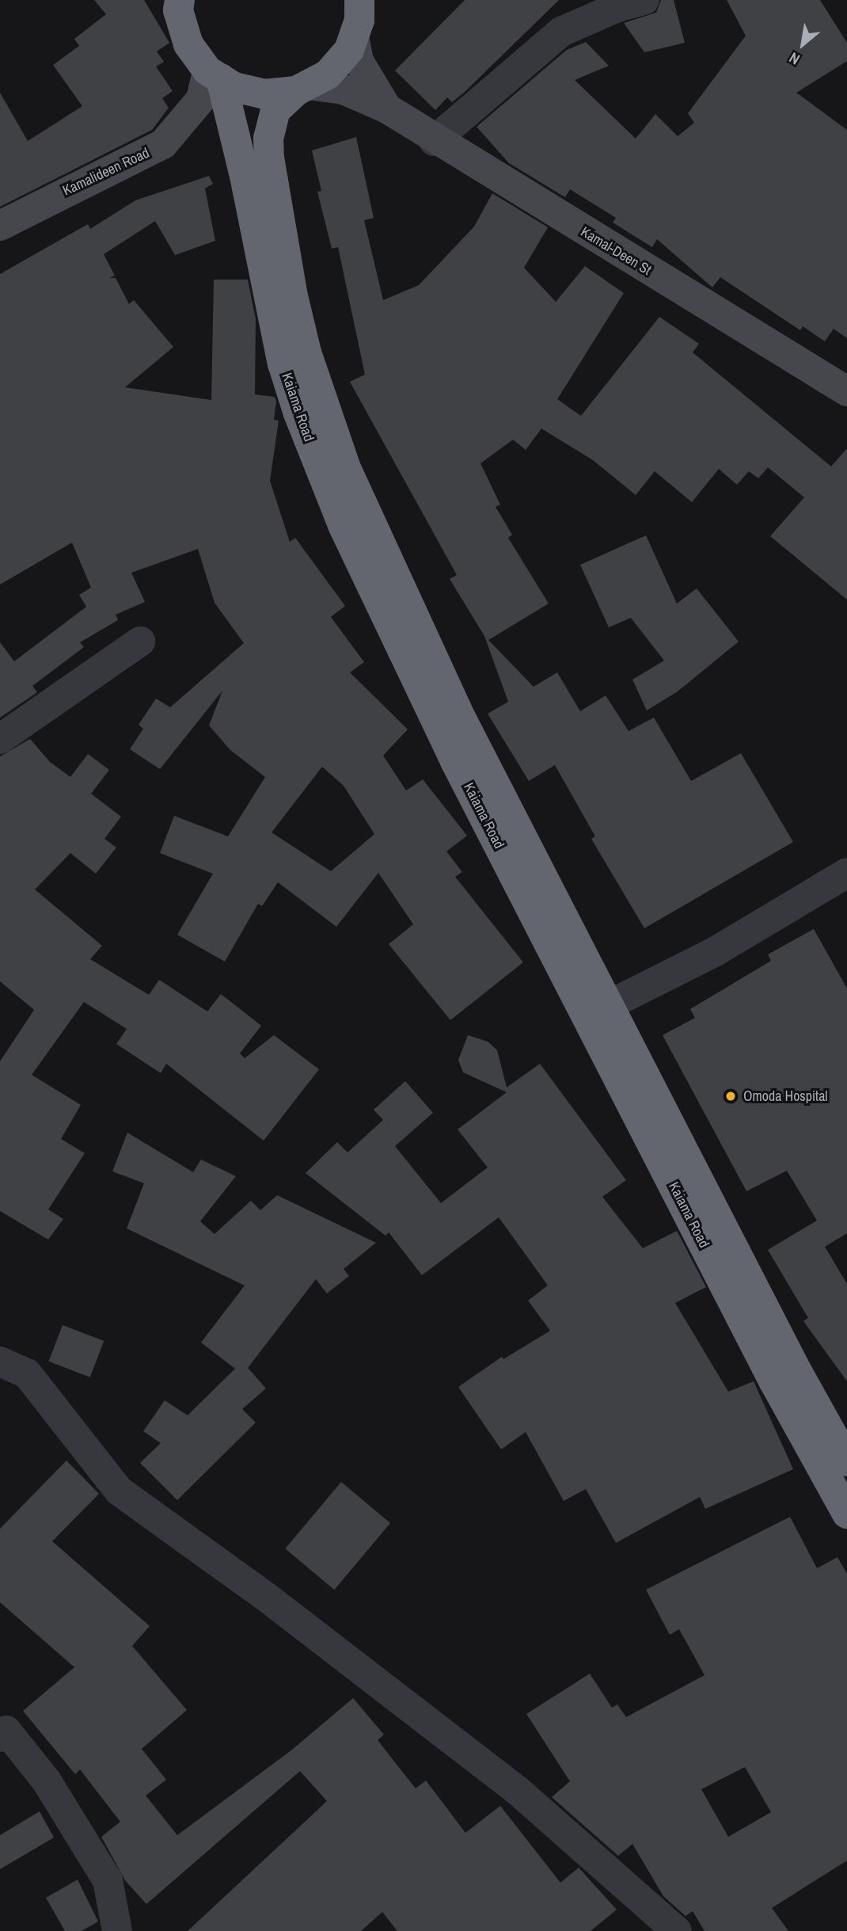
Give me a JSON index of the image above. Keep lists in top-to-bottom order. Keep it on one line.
{"streets":{"highway":["Kaiama Road"],"street":["Kamalideen Road","Kamal-Deen St"]},"crossings":[["Kamalideen Road","Kaiama Road"]],"places":["Omoda Hospital"],"north":"bottom left"}
